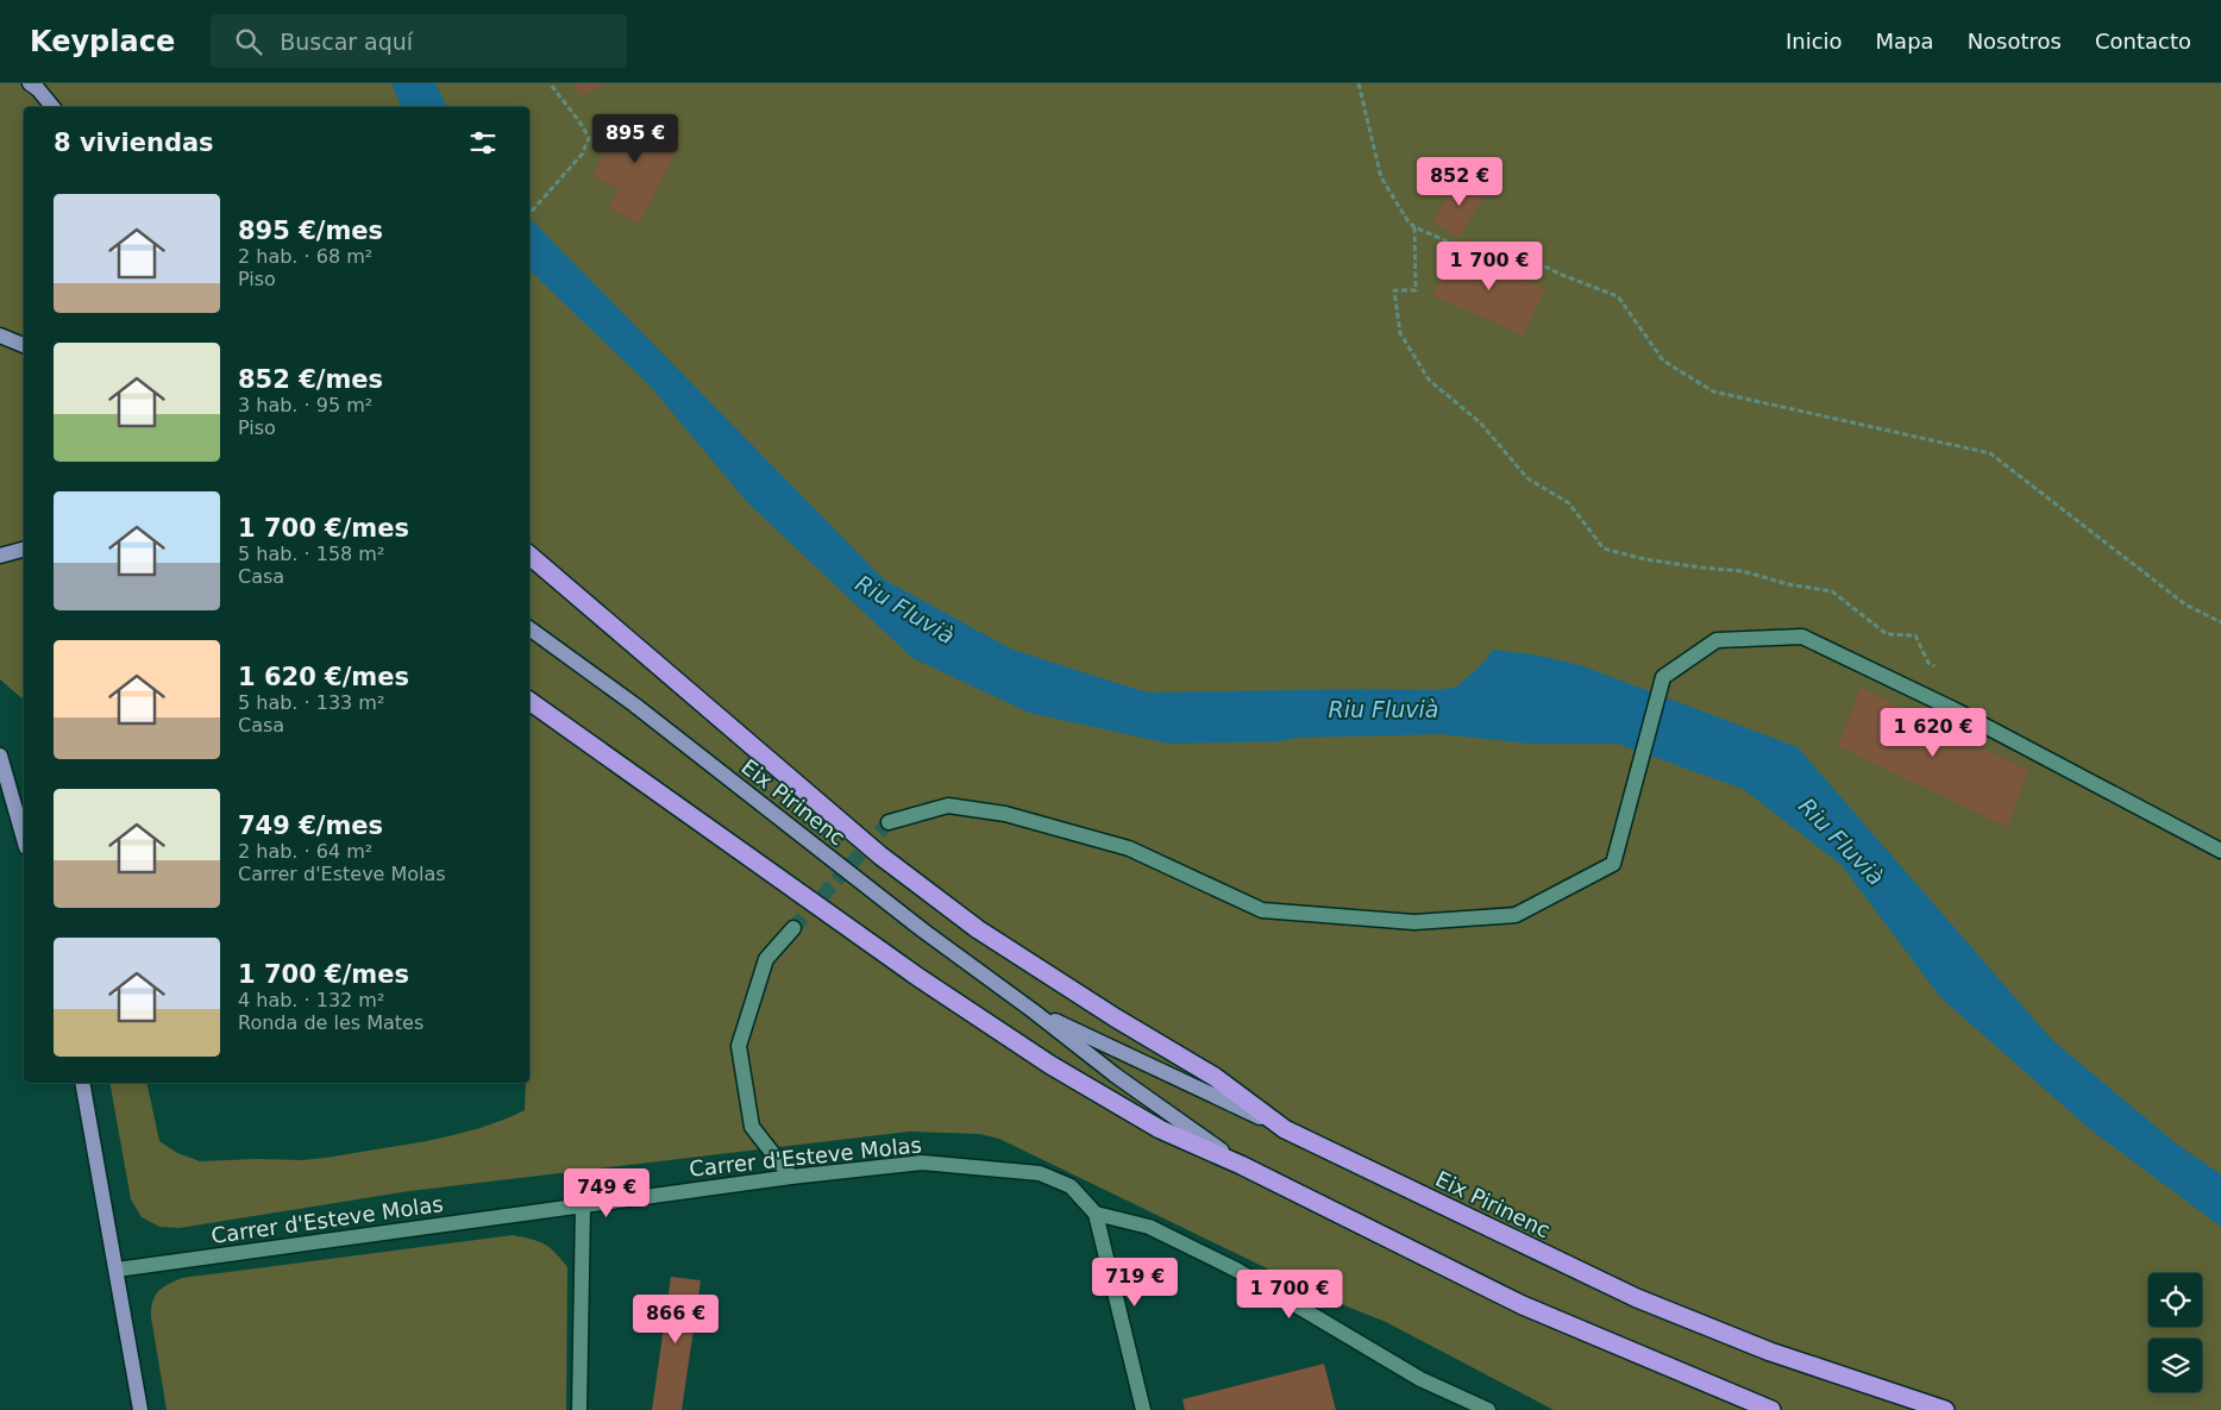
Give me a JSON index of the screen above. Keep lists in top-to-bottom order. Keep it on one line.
{"streets":{"highway":["Eix Pirinenc"],"street":["Carrer d'Esteve Molas"]},"water":["Riu Fluvià"],"page":{"header":"Keyplace","search":"Buscar aquí","nav":["Inicio","Mapa","Nosotros","Contacto"],"heading":"8 viviendas","price":["895 €","852 €","1 700 €","1 620 €","749 €","719 €","1 700 €","866 €"],"list":[{"name":"895 €/mes","note":"2 hab. · 68 m² · Piso"},{"name":"852 €/mes","note":"3 hab. · 95 m² · Piso"},{"name":"1 700 €/mes","note":"5 hab. · 158 m² · Casa"},{"name":"1 620 €/mes","note":"5 hab. · 133 m² · Casa"},{"name":"749 €/mes","note":"2 hab. · 64 m² · Carrer d'Esteve Molas"},{"name":"1 700 €/mes","note":"4 hab. · 132 m² · Ronda de les Mates"}]}}
